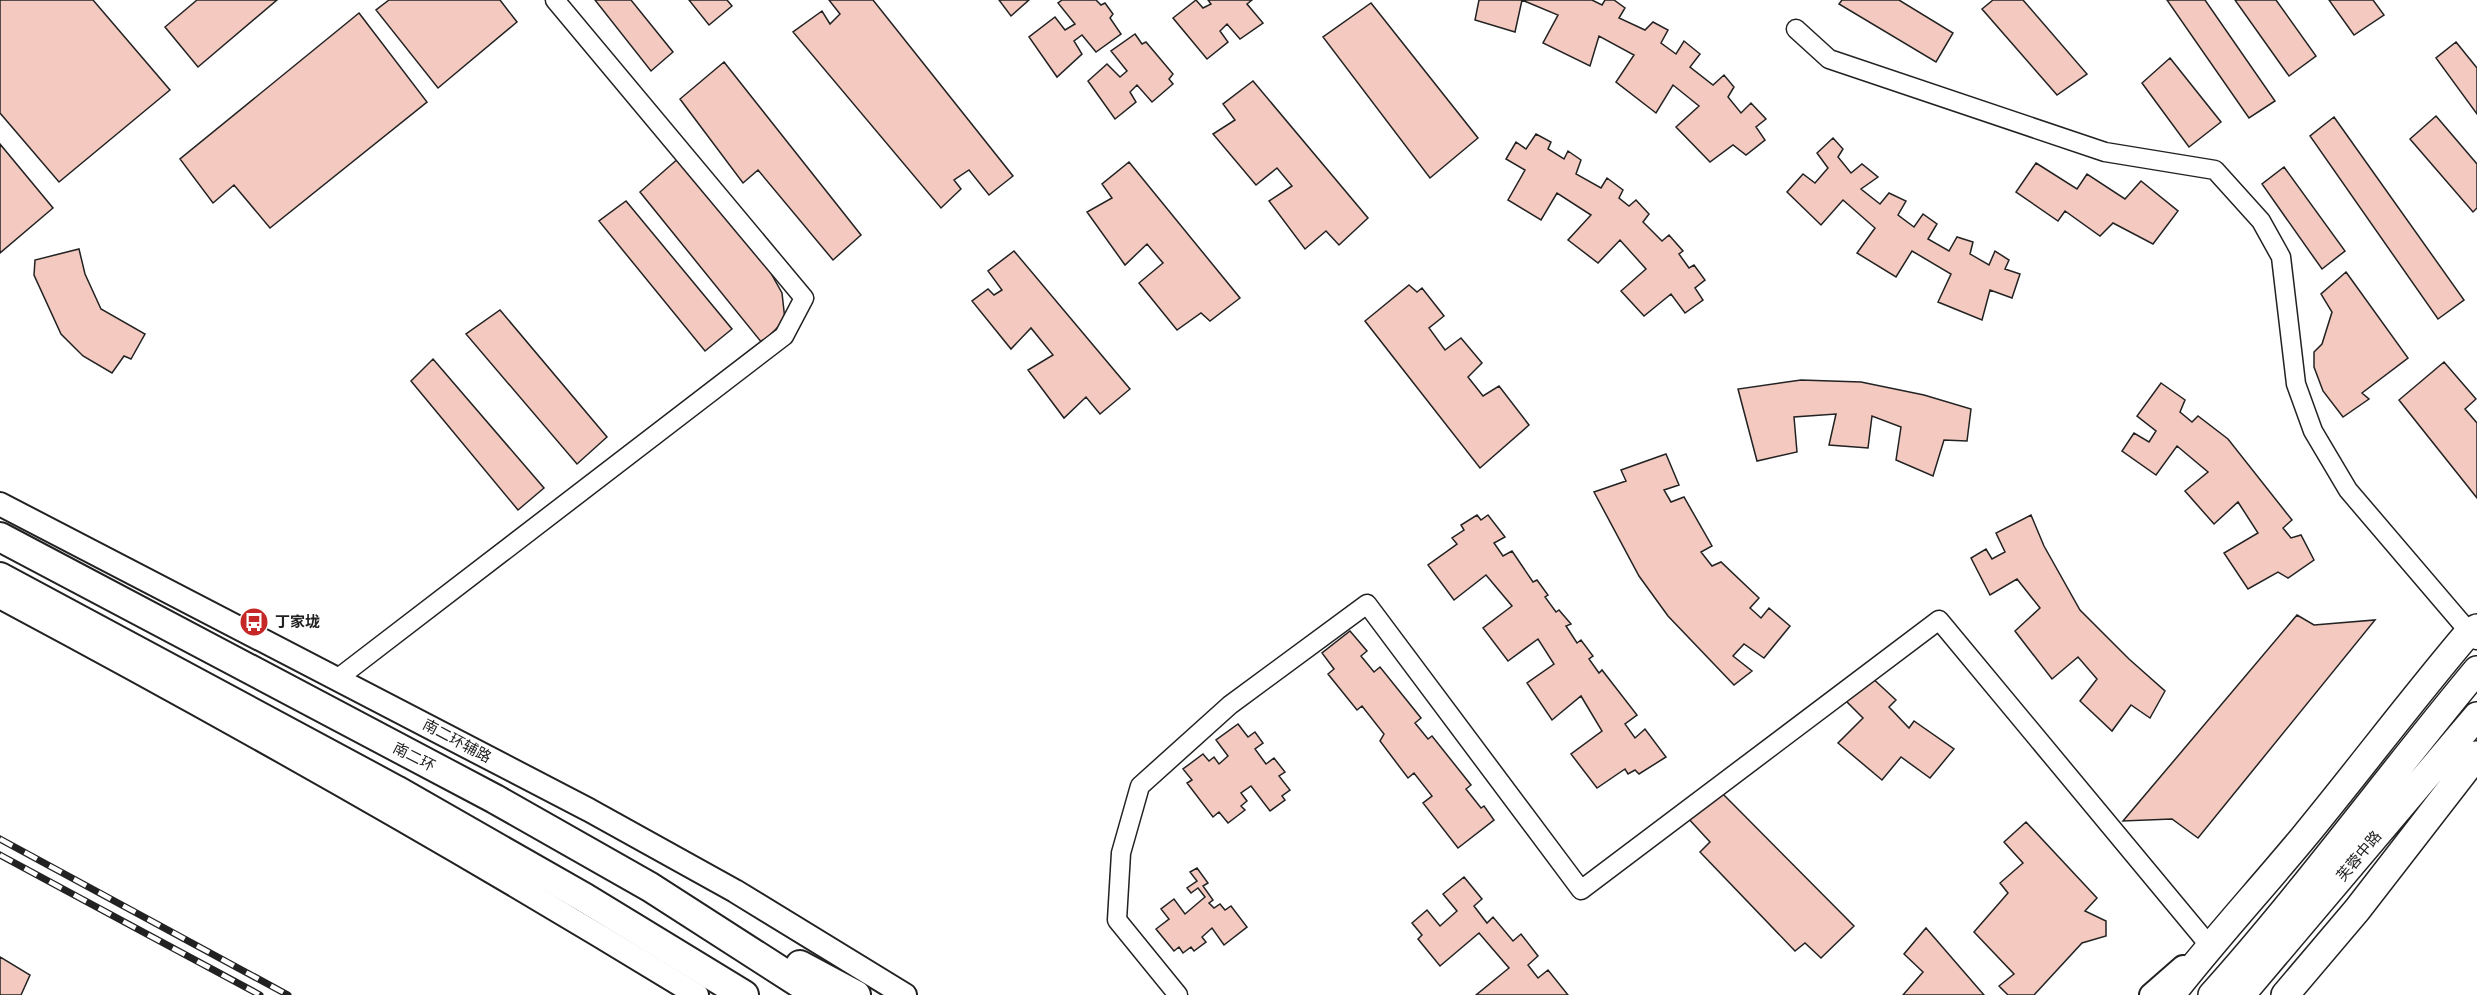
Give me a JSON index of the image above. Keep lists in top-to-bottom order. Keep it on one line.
{"streets":{"highway":["南二环"],"main road":["芙蓉中路"],"street":["南二环辅路"]},"places":{"bus stop":["丁家垅"]}}
